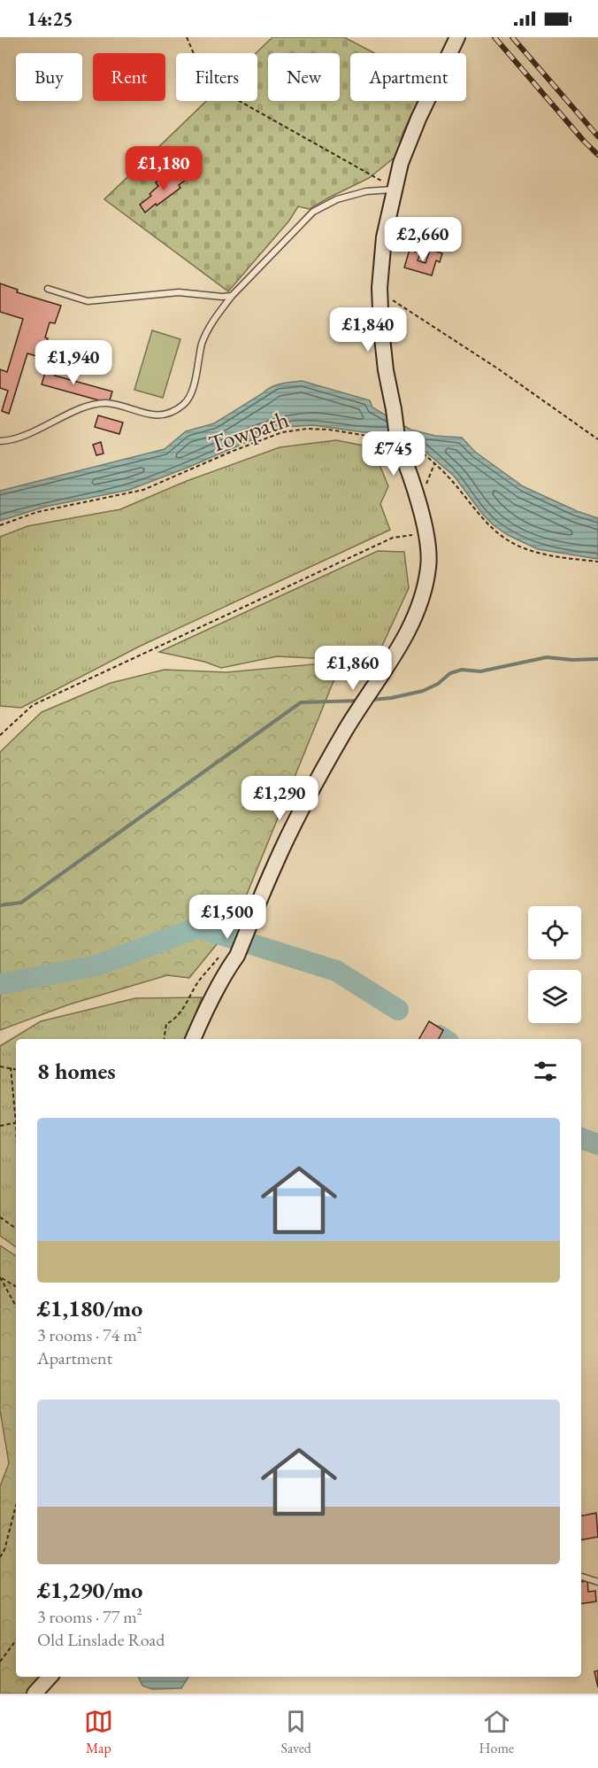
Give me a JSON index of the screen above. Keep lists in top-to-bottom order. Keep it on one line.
{"streets":{"path":["Towpath"]},"page":{"status":"14:25","chip":["Buy","Rent","Filters","New","Apartment"],"price":["£1,180","£2,660","£1,840","£1,940","£745","£1,860","£1,290","£1,500"],"heading":"8 homes","list":[{"name":"£1,180/mo","note":"3 rooms · 74 m² · Apartment"},{"name":"£1,290/mo","note":"3 rooms · 77 m² · Old Linslade Road"}],"tabs":["Map","Saved","Home"]}}
